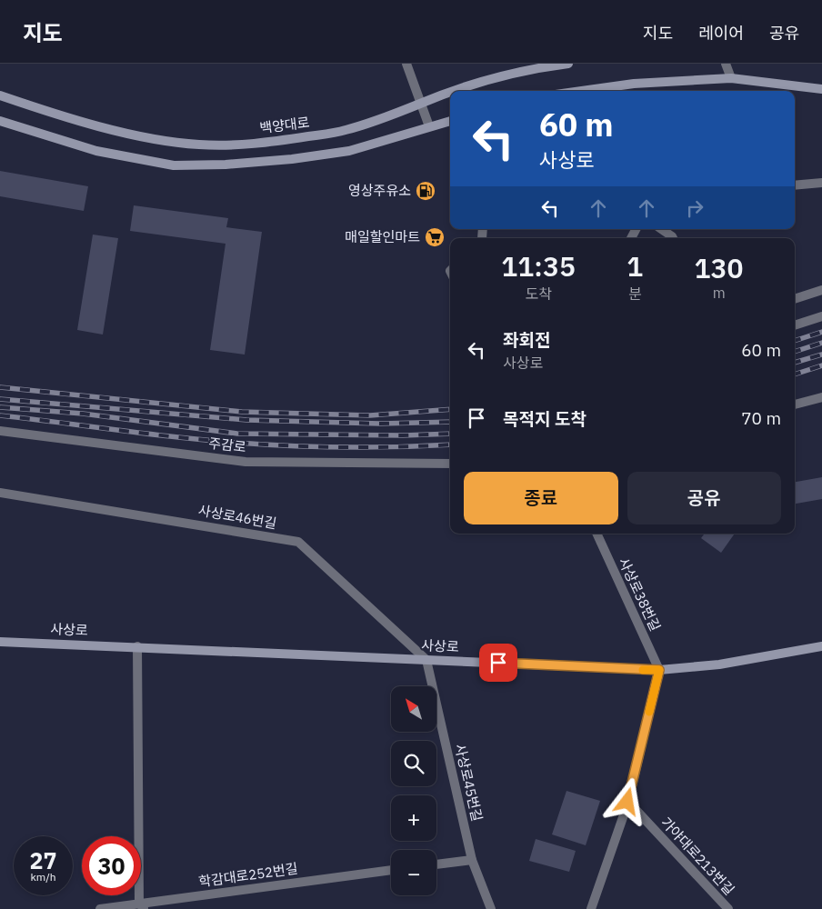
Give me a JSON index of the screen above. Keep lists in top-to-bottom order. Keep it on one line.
{"streets":{"main road":["백양대로","사상로"],"street":["주감로","사상로46번길","사상로38번길","사상로45번길","가야대로213번길","학감대로252번길"]},"crossings":[["사상로46번길","사상로"],["사상로46번길","사상로45번길"],["사상로38번길","사상로"],["사상로","사상로45번길"]],"places":{"fuel station":["영상주유소"],"supermarket":["매일할인마트"]},"north":"top left","page":{"header":"지도","nav":["지도","레이어","공유"],"turn":["60 m","사상로"],"eta":["11:35","도착","1","분","130","m"],"list":[{"name":"좌회전","note":"사상로","value":"60 m"},{"name":"목적지 도착","value":"70 m"}],"buttons":["종료","공유"],"map_buttons":["+","−"],"speed":"27 km/h","limit":"30"}}
